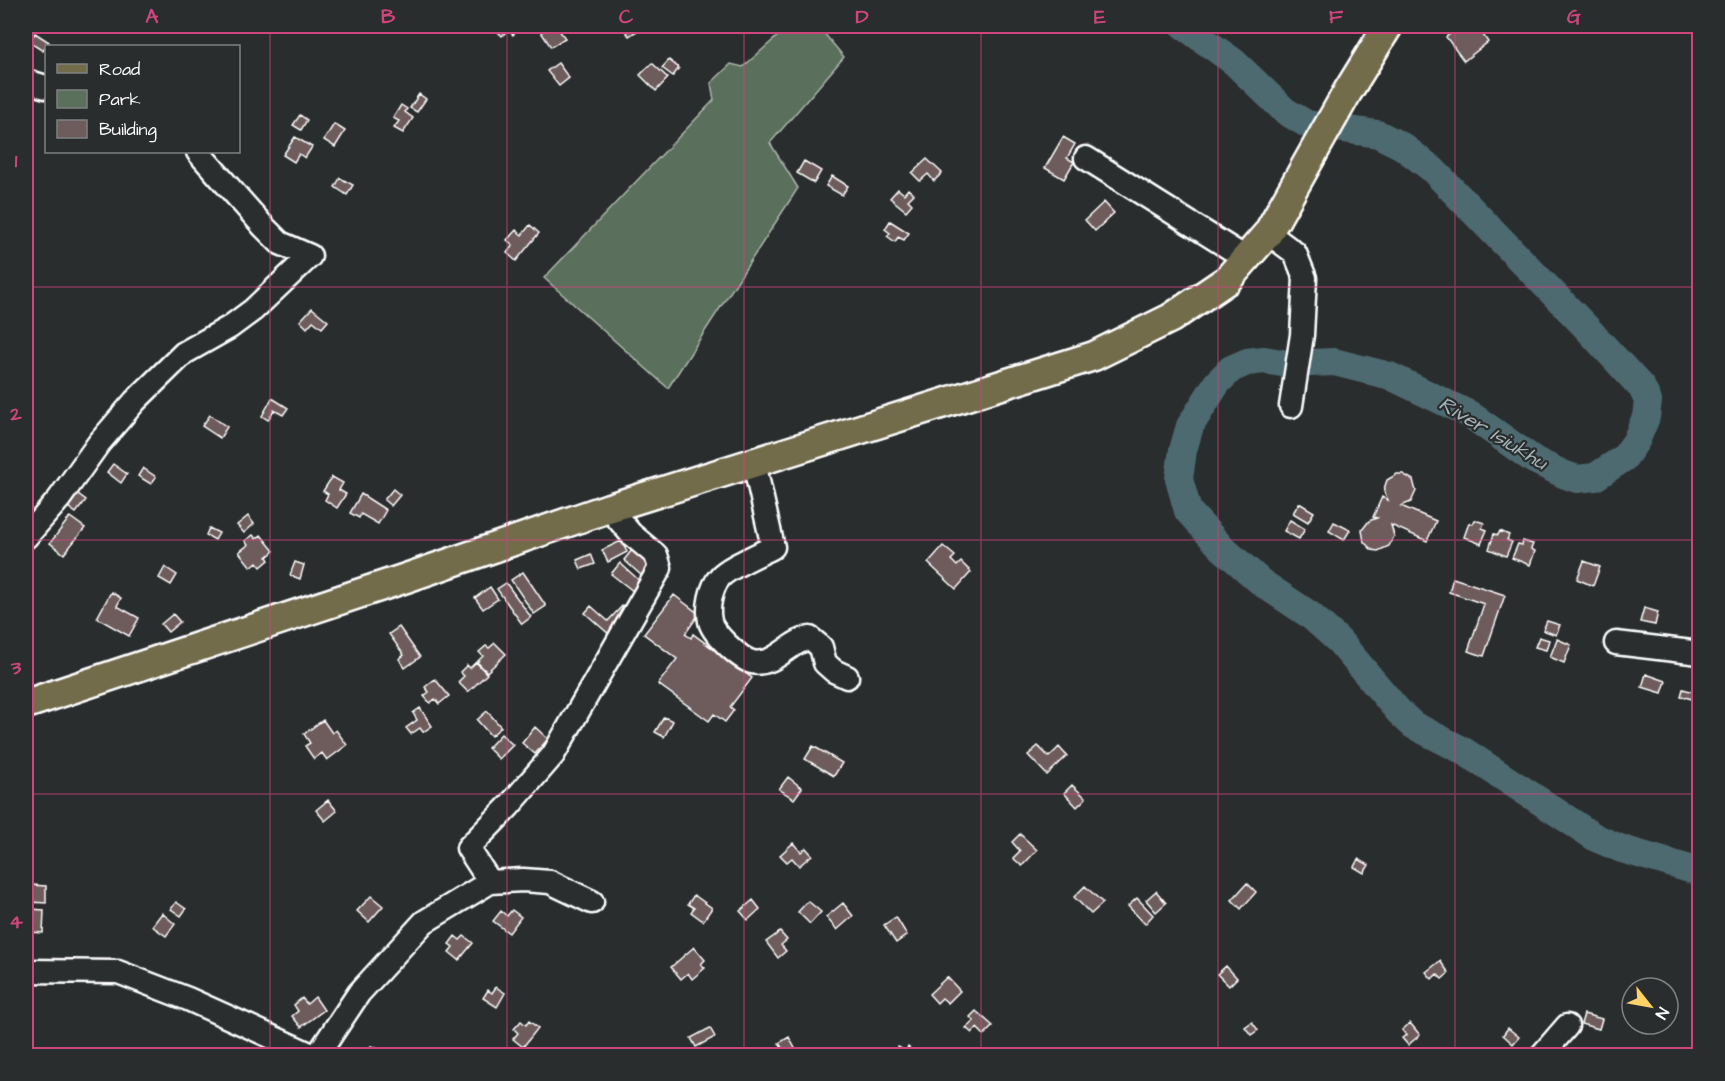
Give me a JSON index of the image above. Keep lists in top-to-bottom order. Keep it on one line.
{"water":["River Isiukhu"],"legend":["Road","Park","Building"],"north":"bottom right","grid":{"columns":["A","B","C","D","E","F","G"],"rows":["1","2","3","4"]}}
